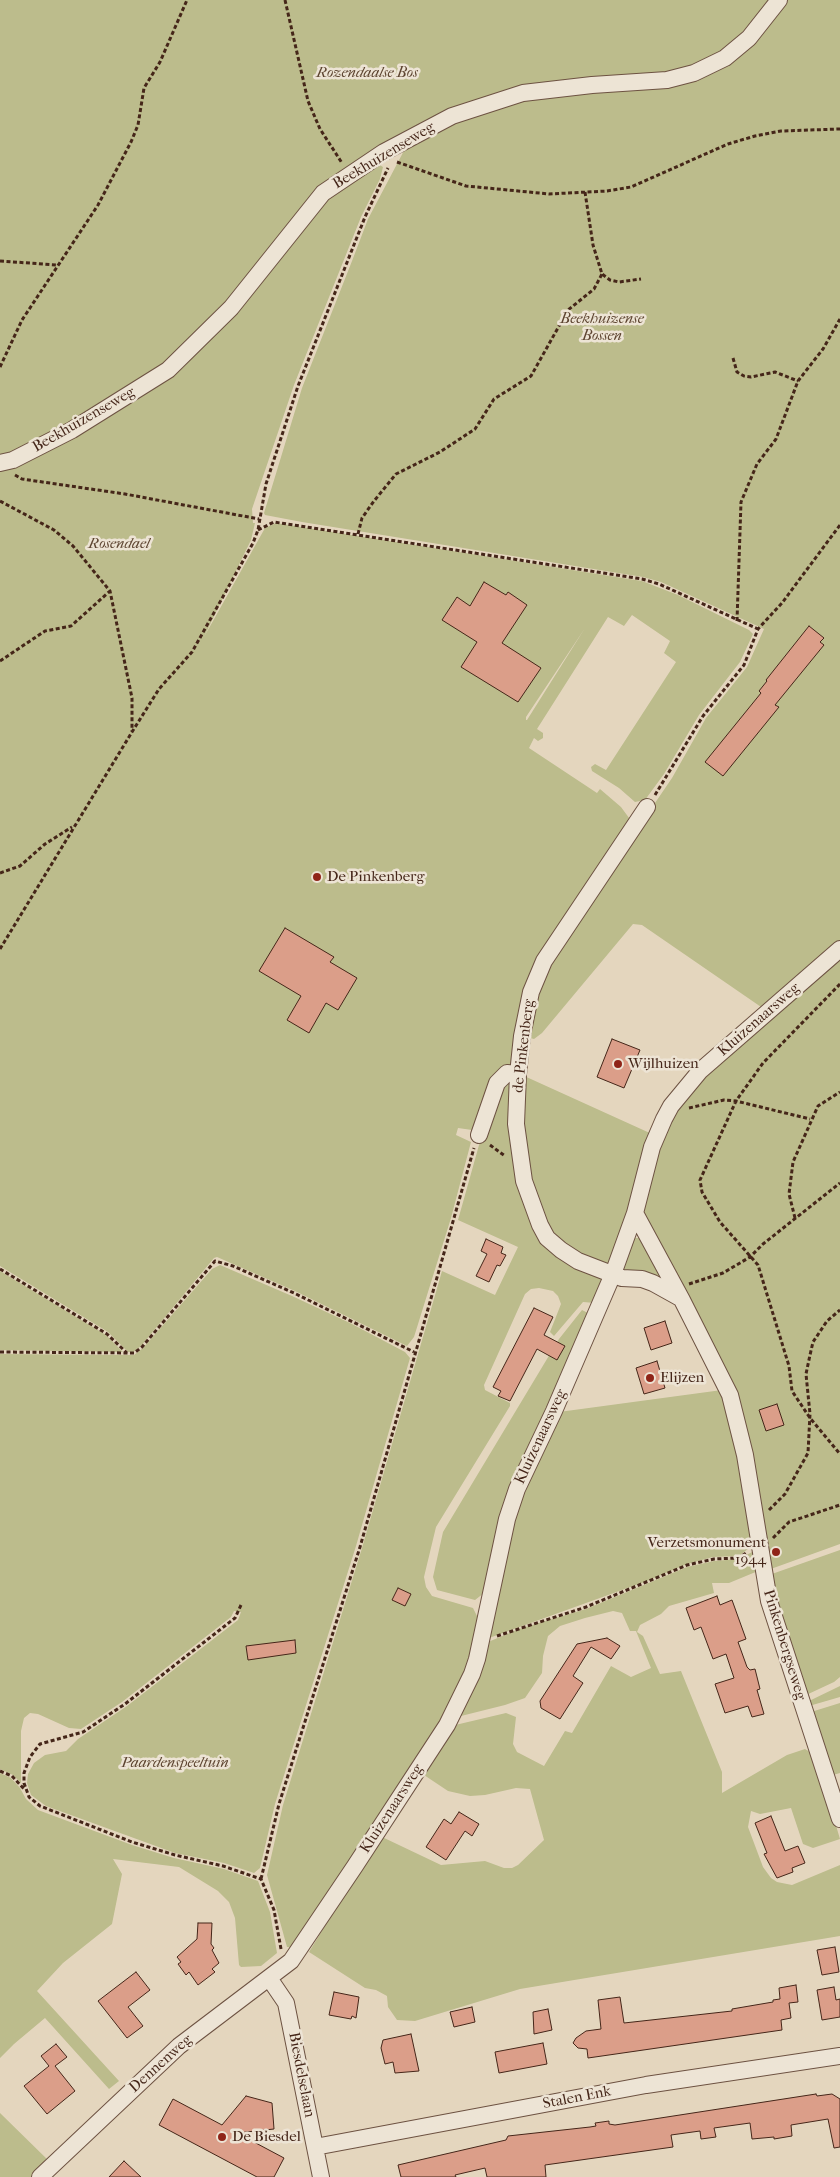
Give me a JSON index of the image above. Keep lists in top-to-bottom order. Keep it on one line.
{"streets":{"street":["Beekhuizenseweg","Kluizenaarsweg","de Pinkenberg","Pinkenbergseweg","Dennenweg","Biesdelselaan","Stalen Enk"]},"crossings":[["Kluizenaarsweg","de Pinkenberg"],["Kluizenaarsweg","Pinkenbergseweg"],["Kluizenaarsweg","Dennenweg"],["Dennenweg","Biesdelselaan"],["Biesdelselaan","Stalen Enk"]],"parks":["Rozendaalse Bos","Beekhuizense Bossen","Rosendael","Paardenspeeltuin"],"places":["De Pinkenberg","Wijlhuizen","Elijzen","Verzetsmonument 1944","De Biesdel"]}
